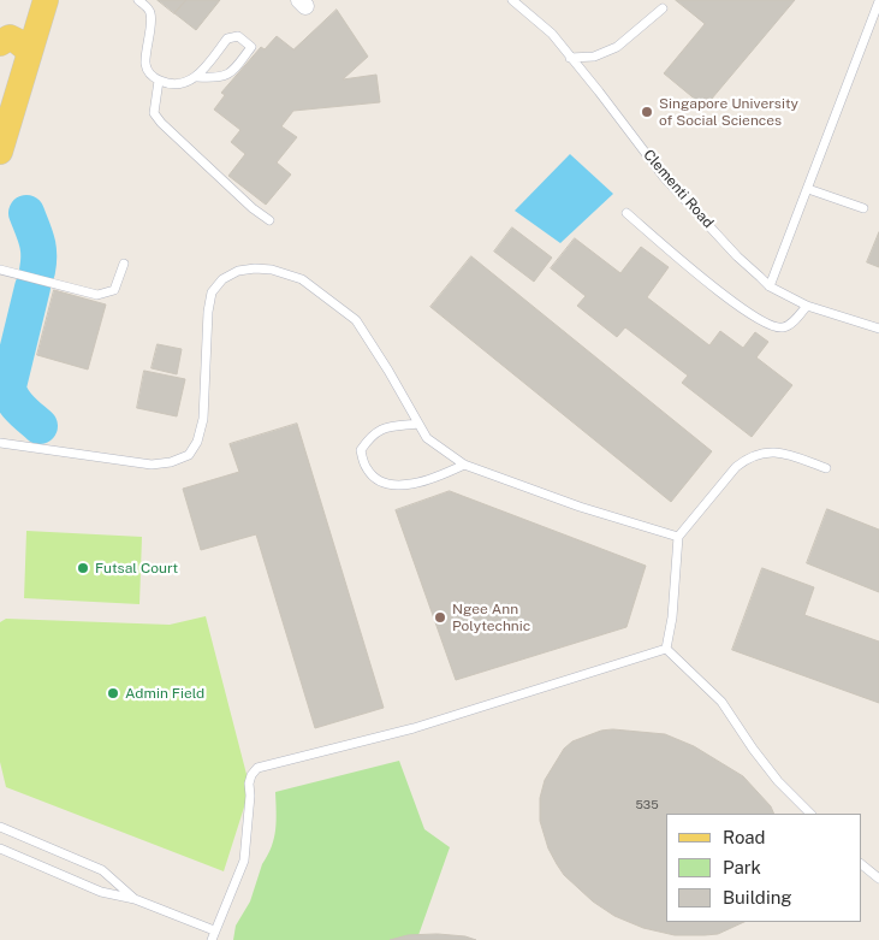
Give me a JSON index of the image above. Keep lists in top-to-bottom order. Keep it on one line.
{"streets":{"lane":["Clementi Road"]},"places":["Singapore University of Social Sciences","Futsal Court","Ngee Ann Polytechnic","Admin Field"],"house_numbers":["535"],"legend":["Road","Park","Building"]}
